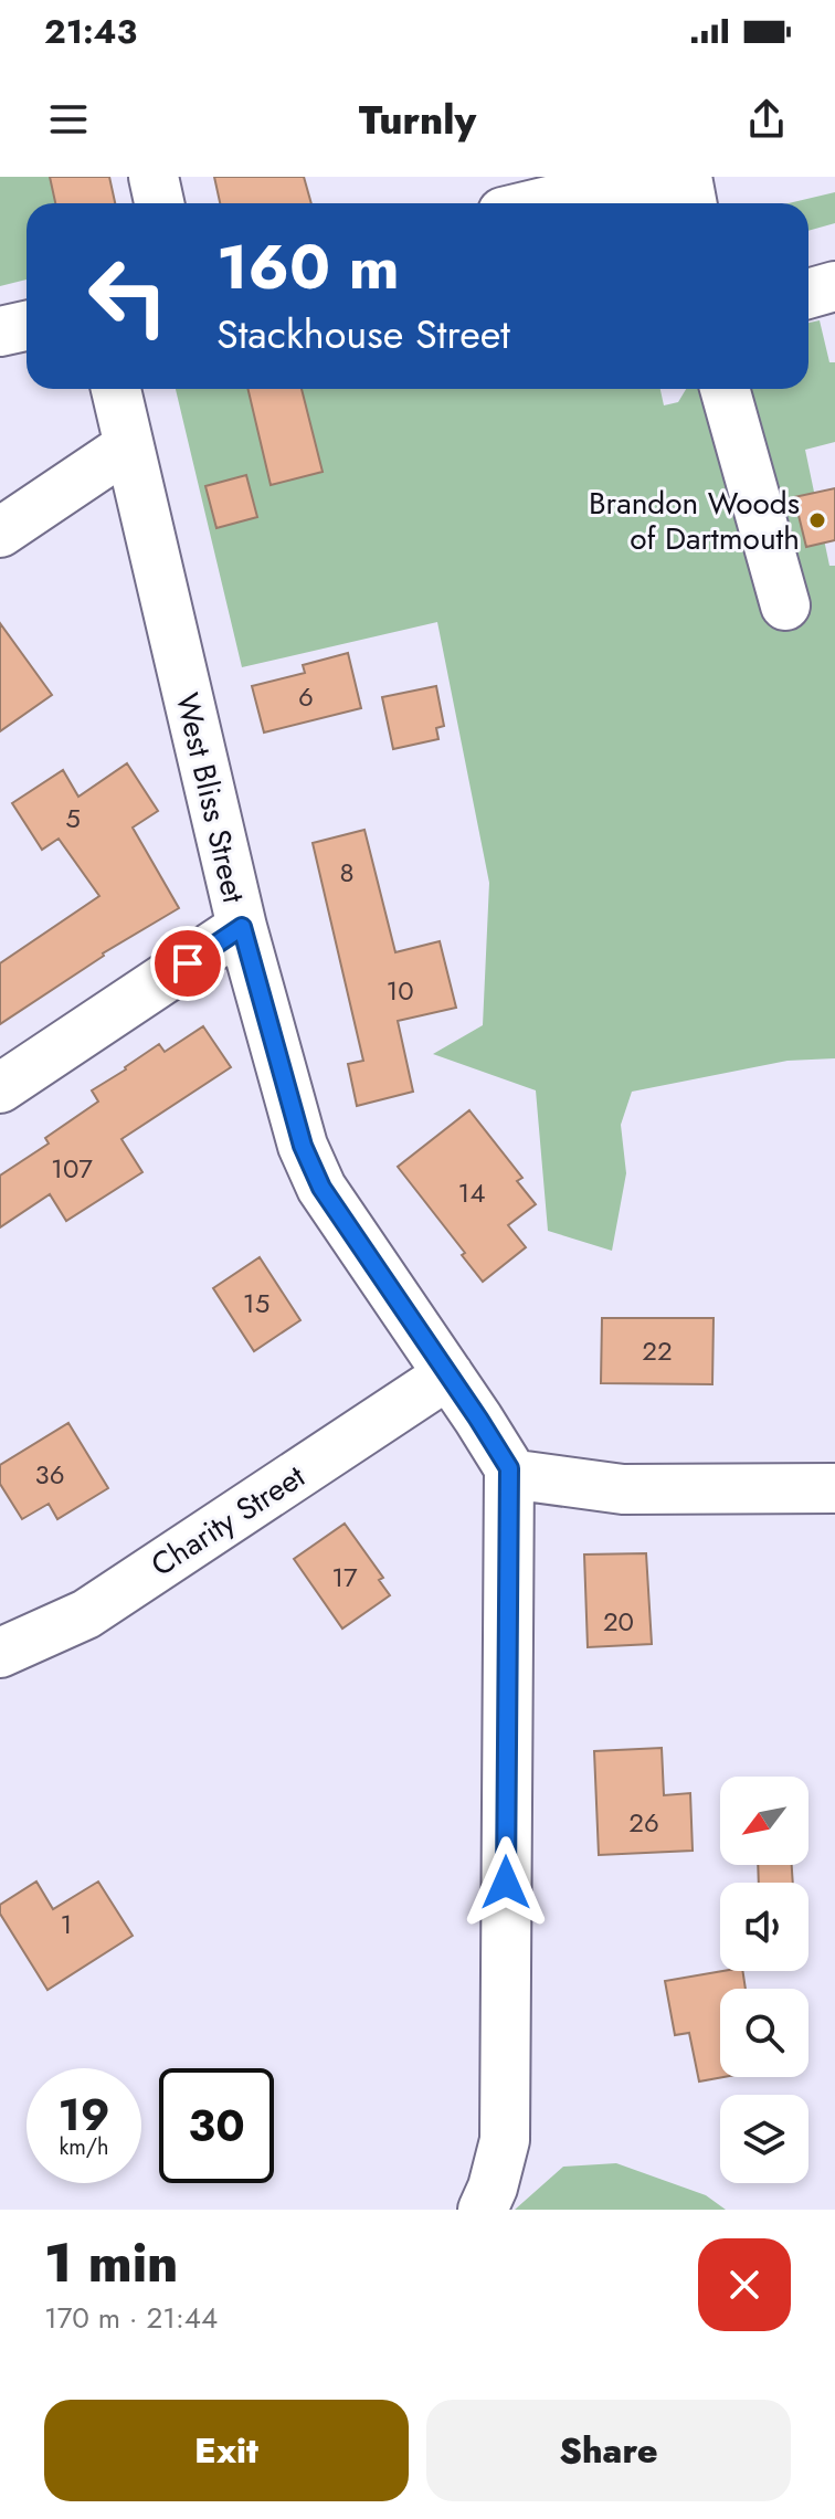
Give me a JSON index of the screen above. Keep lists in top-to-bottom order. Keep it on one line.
{"streets":{"street":["West Bliss Street","Charity Street"]},"crossings":[["West Bliss Street","Charity Street"]],"places":["Brandon Woods of Dartmouth"],"house_numbers":["6","5","8","10","107","14","15","22","36","17","20","26","1"],"north":"bottom left","page":{"status":"21:43","header":"Turnly","turn":["160 m","Stackhouse Street"],"speed":"19 km/h","limit":"30","heading":["1 min","170 m · 21:44"],"buttons":["Exit","Share"]}}
